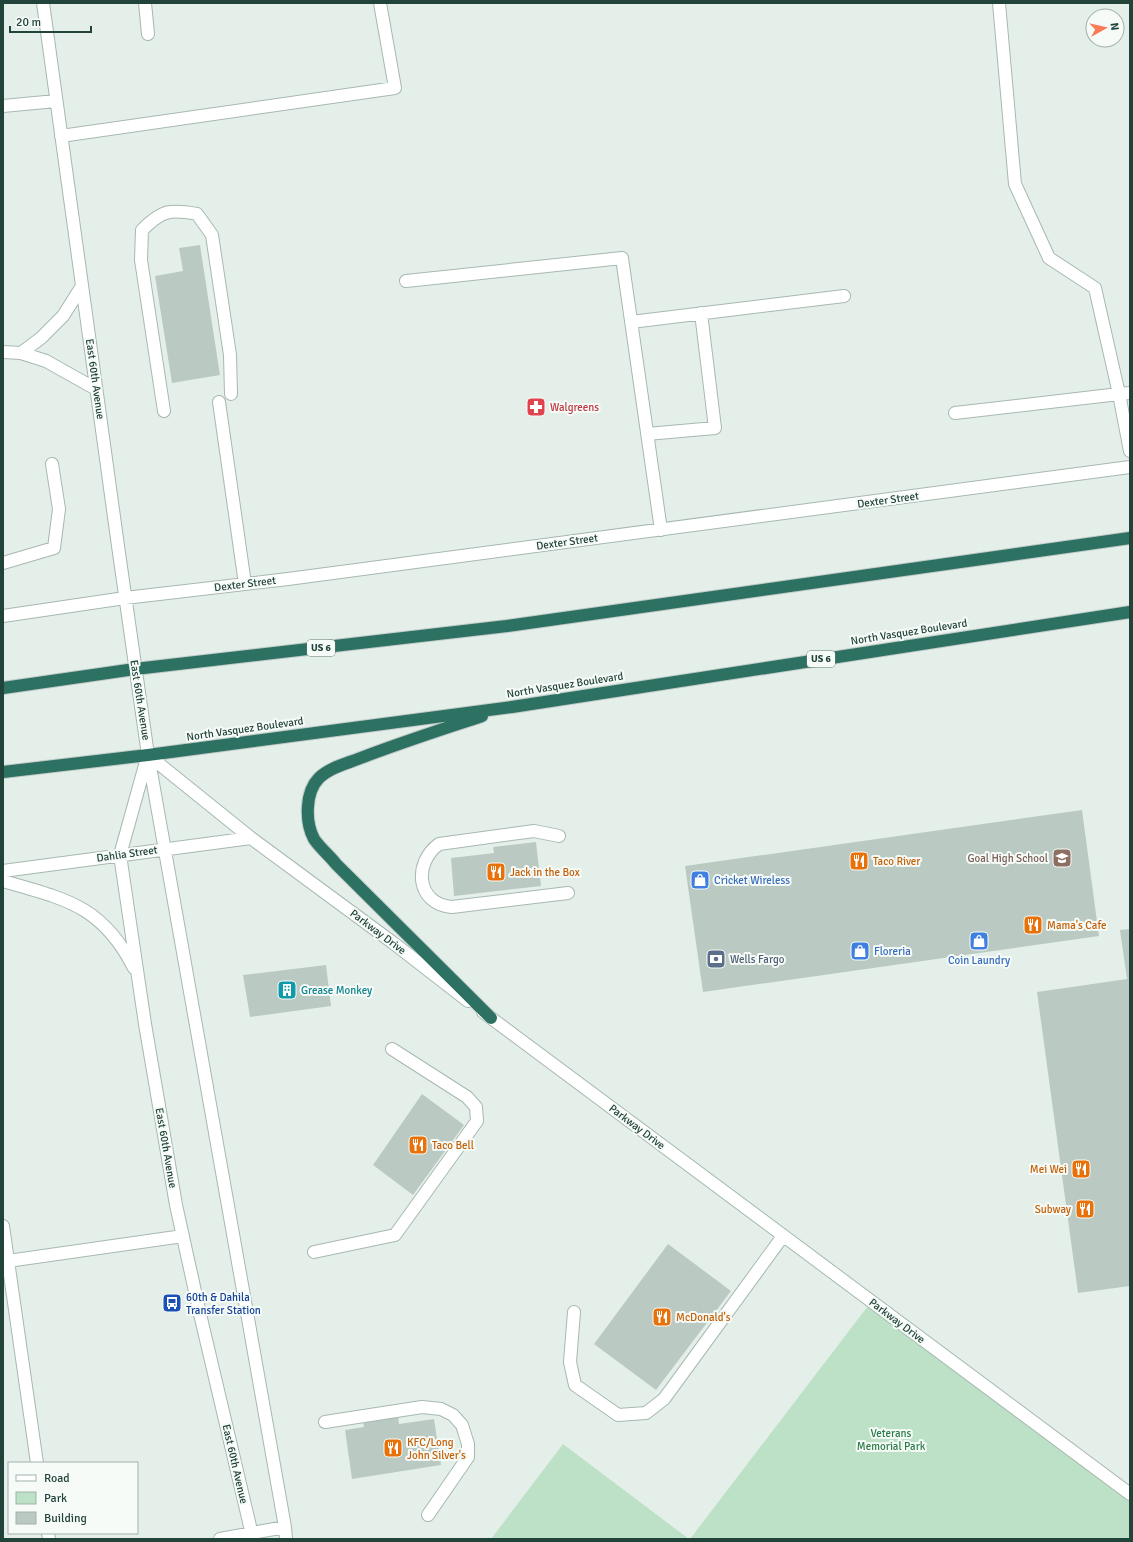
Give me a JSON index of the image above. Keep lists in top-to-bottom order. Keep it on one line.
{"streets":{"highway":["North Vasquez Boulevard","US 6"],"street":["East 60th Avenue","Dexter Street","Dahlia Street","Parkway Drive"]},"crossings":[["East 60th Avenue","Dexter Street"],["East 60th Avenue","North Vasquez Boulevard"],["East 60th Avenue","US 6"],["East 60th Avenue","Dahlia Street"],["East 60th Avenue","Parkway Drive"],["North Vasquez Boulevard","Parkway Drive"],["Dahlia Street","Parkway Drive"]],"parks":["Veterans Memorial Park"],"places":{"pharmacy":["Walgreens"],"school or university":["Goal High School"],"restaurant":["Taco River","Jack in the Box","Mama's Cafe","Taco Bell","Mei Wei","Subway","McDonald's","KFC/Long John Silver's"],"shop":["Cricket Wireless","Coin Laundry","Floreria"],"bank":["Wells Fargo"],"building":["Grease Monkey"],"bus stop":["60th & Dahila Transfer Station"]},"legend":["Road","Park","Building"],"scale_bar":"20 m","north":"right"}
